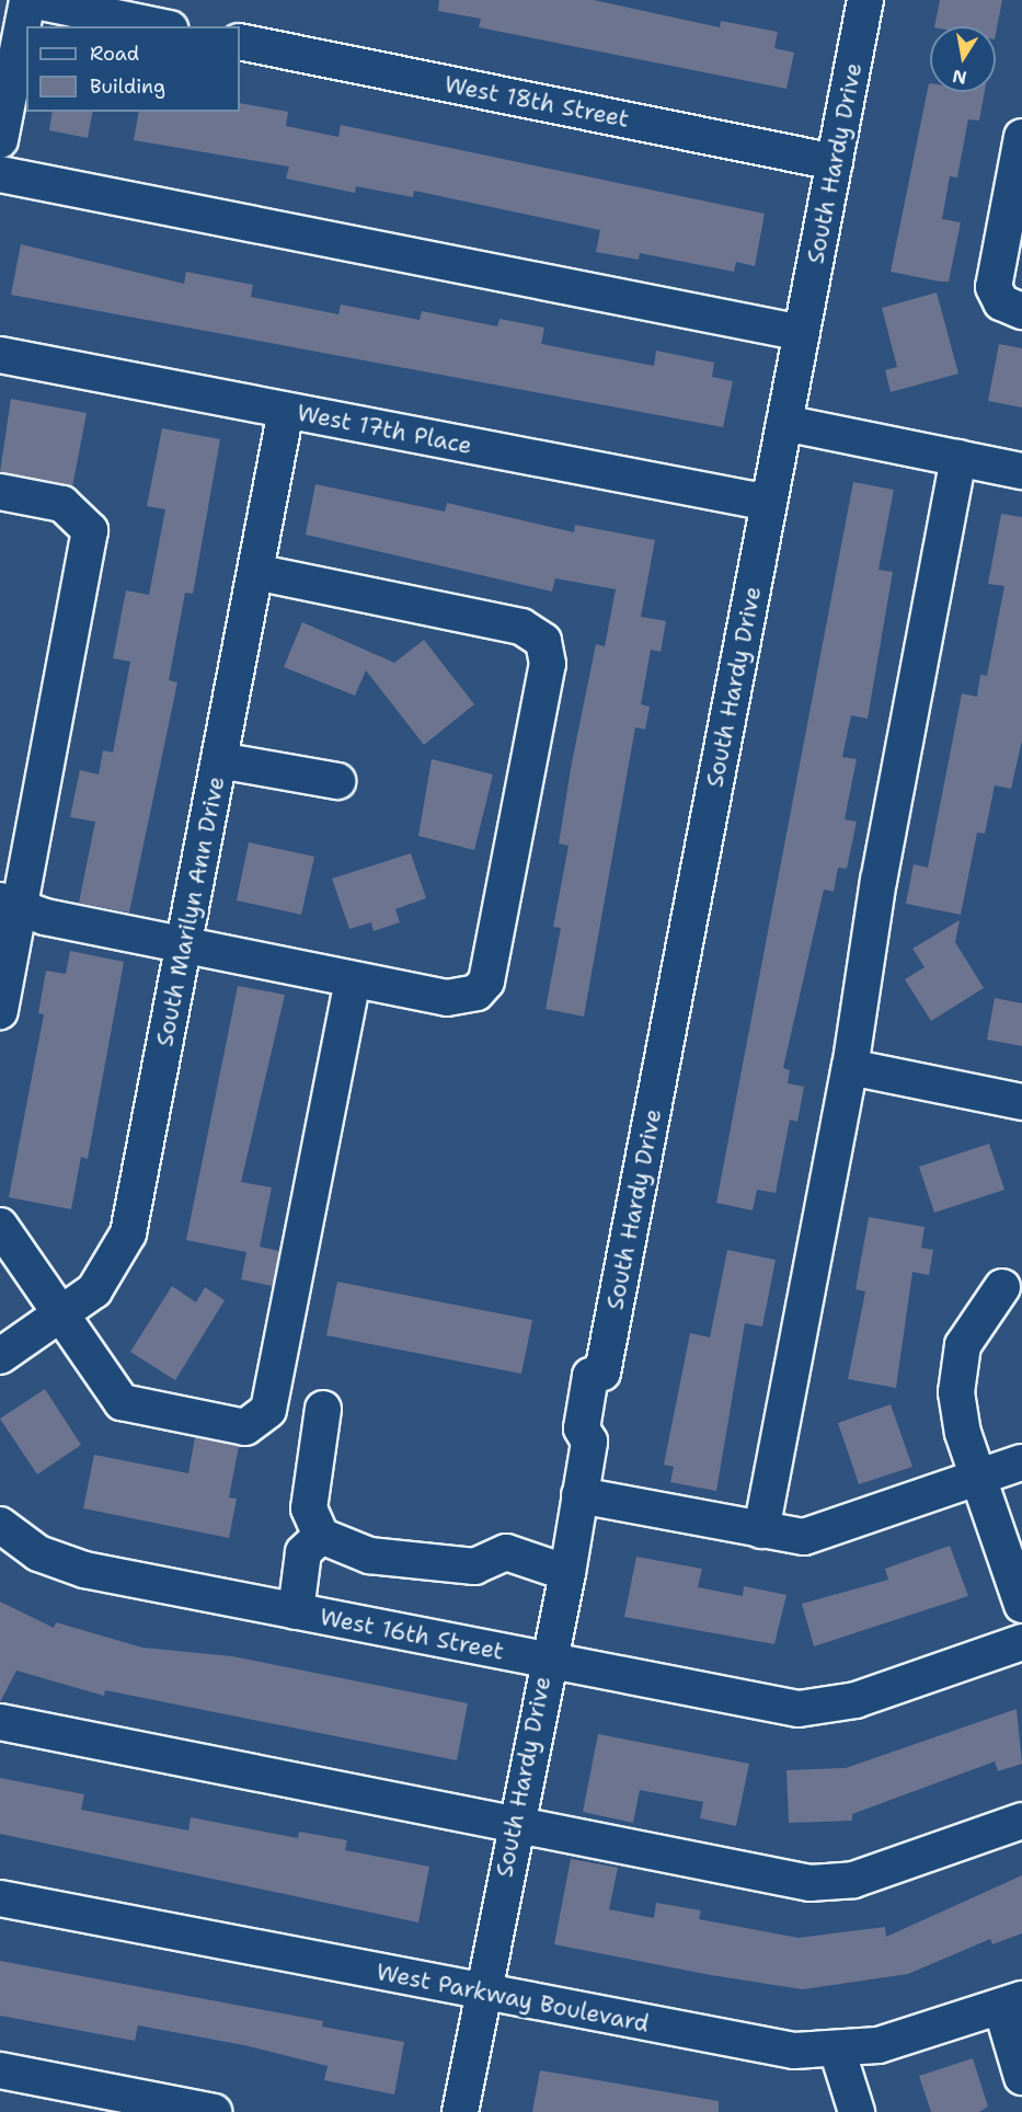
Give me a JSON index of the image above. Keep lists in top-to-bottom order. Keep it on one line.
{"streets":{"street":["West 18th Street","South Hardy Drive","West 17th Place","South Marilyn Ann Drive","West 16th Street","West Parkway Boulevard"]},"crossings":[["West 18th Street","South Hardy Drive"],["South Hardy Drive","West 17th Place"],["South Hardy Drive","West 16th Street"],["South Hardy Drive","West Parkway Boulevard"],["West 17th Place","South Marilyn Ann Drive"]],"legend":["Road","Building"],"north":"bottom"}
